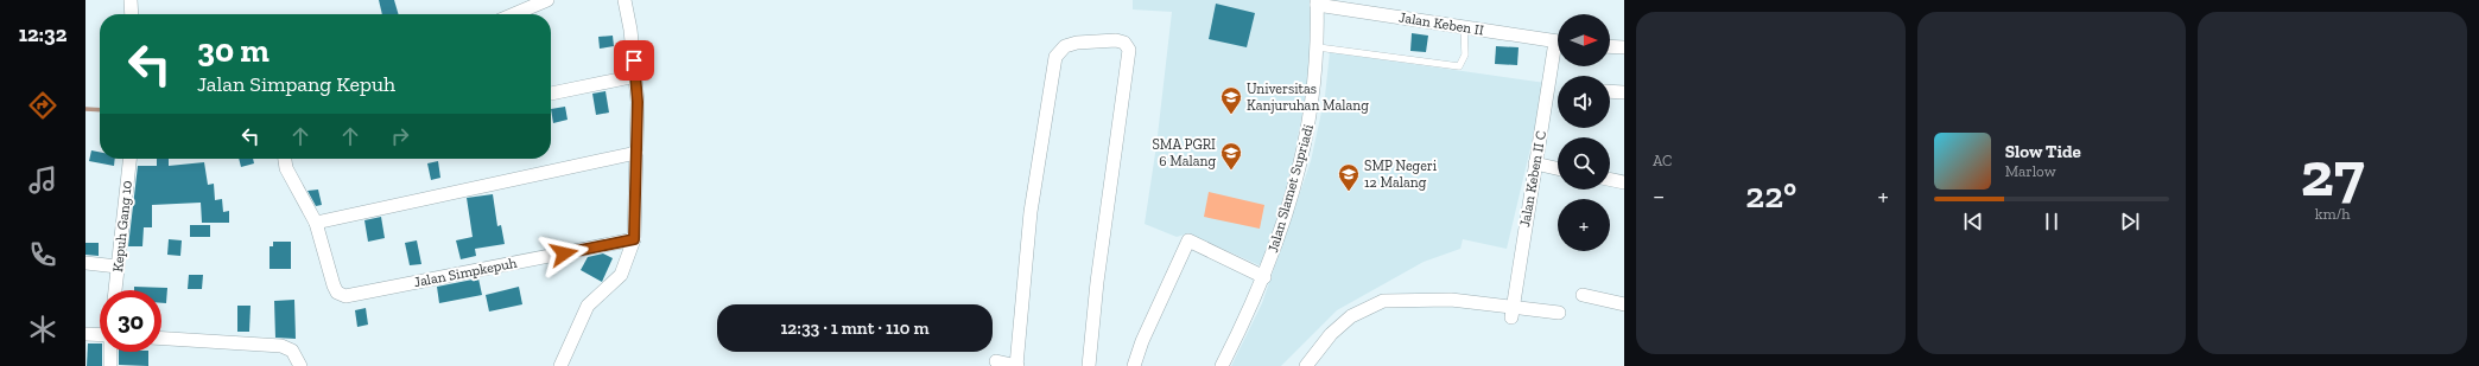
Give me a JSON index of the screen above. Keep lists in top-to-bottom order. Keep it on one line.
{"streets":{"street":["Jalan Keben II","Jalan Keben II C","Jalan Slamet Supriadi","Kepuh Gang 10","Jalan Simpkepuh"]},"crossings":[["Jalan Keben II","Jalan Slamet Supriadi"]],"places":{"school or university":["Universitas Kanjuruhan Malang","SMA PGRI 6 Malang","SMP Negeri 12 Malang"]},"north":"right","page":{"tabs":"12:32","tile":["AC",["27","km/h"]],"map_buttons":"+","turn":["30 m","Jalan Simpang Kepuh"],"song":["Slow Tide","Marlow"],"heat":["−","22°","+"],"limit":"30","trip":"12:33 · 1 mnt · 110 m"}}
